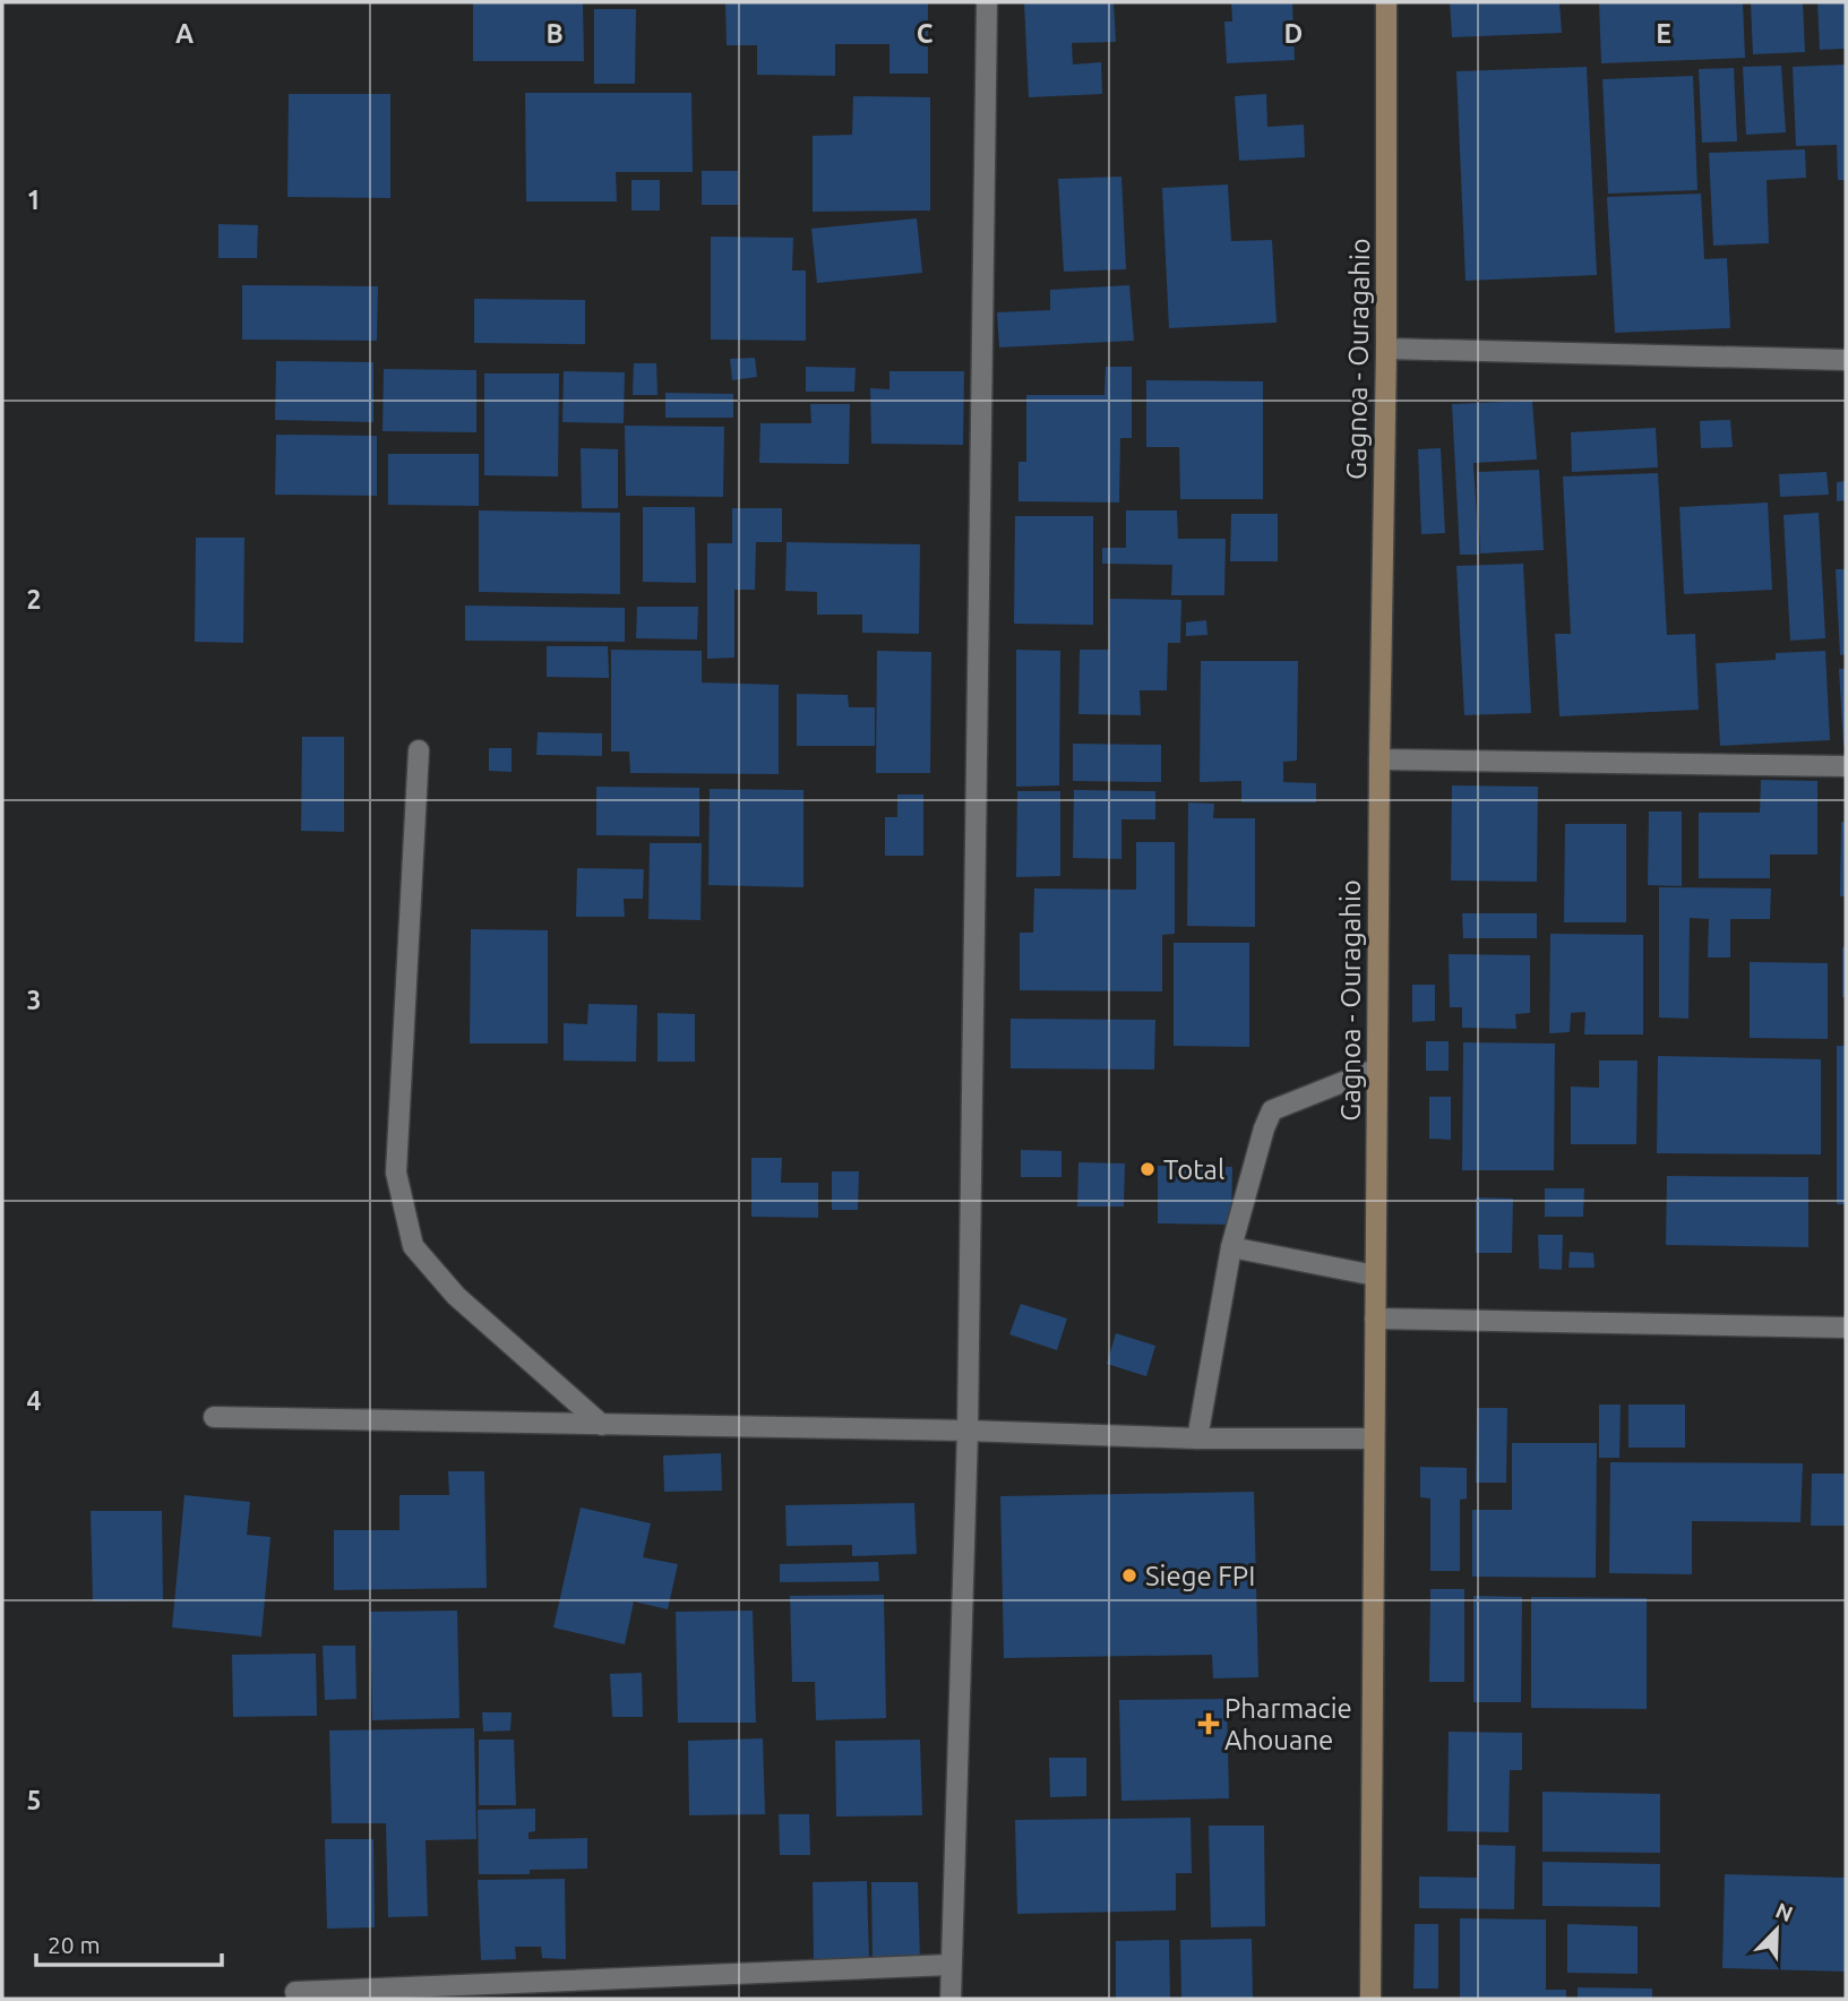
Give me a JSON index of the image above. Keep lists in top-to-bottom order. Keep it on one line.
{"streets":{"main road":["Gagnoa - Ouragahio"]},"places":{"other":["Total","Siege FPI"],"health":["Pharmacie Ahouane"]},"scale_bar":"20 m","north":"top right","grid":{"columns":["A","B","C","D","E"],"rows":["1","2","3","4","5"]}}
